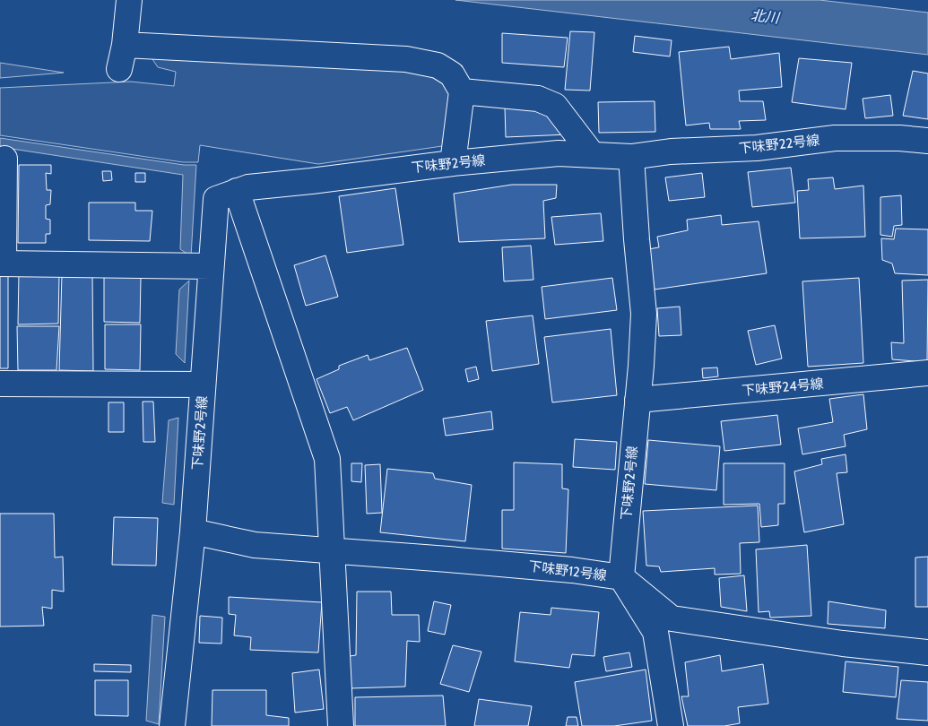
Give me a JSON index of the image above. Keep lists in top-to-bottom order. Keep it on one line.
{"streets":{"street":["下味野22号線","下味野2号線","下味野24号線","下味野12号線"]},"crossings":[["下味野22号線","下味野2号線"],["下味野2号線","下味野24号線"],["下味野2号線","下味野12号線"]],"water":["北川"]}
